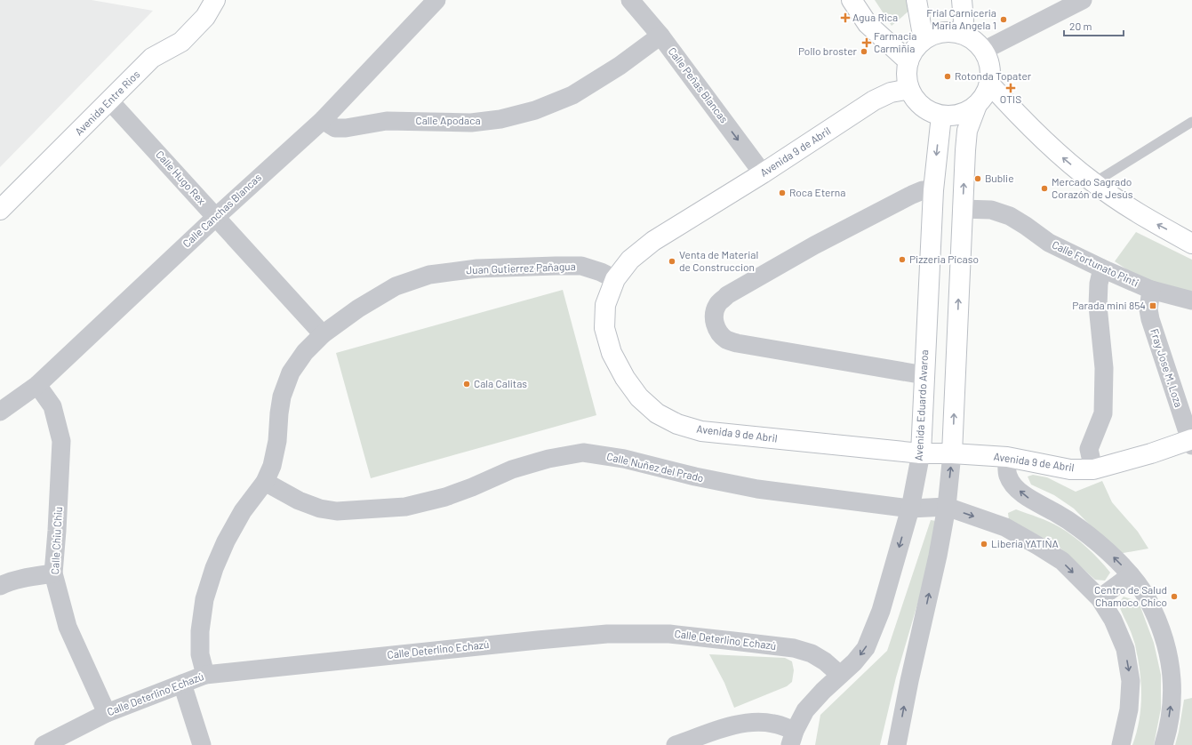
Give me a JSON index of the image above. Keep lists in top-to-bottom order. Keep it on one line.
{"streets":{"main road":["Avenida Entre Rios","Avenida 9 de Abril","Avenida Eduardo Avaroa"],"street":["Calle Peñas Blancas","Calle Apodaca","Calle Hugo Rex","Calle Canchas Blancas","Calle Fortunato Pinti","Juan Gutierrez Pañagua","Fray Jose M. Loza","Calle Nuñez del Prado","Calle Chiu Chiu","Calle Deterlino Echazú"]},"crossings":[["Calle Peñas Blancas","Calle Apodaca"],["Calle Peñas Blancas","Avenida 9 de Abril"],["Avenida Entre Rios","Calle Hugo Rex"],["Calle Apodaca","Calle Canchas Blancas"],["Avenida 9 de Abril","Juan Gutierrez Pañagua"],["Avenida 9 de Abril","Fray Jose M. Loza"],["Avenida 9 de Abril","Avenida Eduardo Avaroa"],["Calle Hugo Rex","Calle Canchas Blancas"],["Calle Hugo Rex","Juan Gutierrez Pañagua"],["Calle Canchas Blancas","Calle Chiu Chiu"],["Calle Fortunato Pinti","Fray Jose M. Loza"],["Juan Gutierrez Pañagua","Calle Nuñez del Prado"],["Juan Gutierrez Pañagua","Calle Deterlino Echazú"],["Avenida Eduardo Avaroa","Calle Nuñez del Prado"],["Avenida Eduardo Avaroa","Calle Deterlino Echazú"],["Calle Chiu Chiu","Calle Deterlino Echazú"]],"one_way":["Calle Peñas Blancas","Avenida Eduardo Avaroa"],"places":{"health":["Agua Rica","Farmacia Carmiñia","OTIS"],"other":["Frial Carniceria Maria Angela 1","Pollo broster","Rotonda Topater","Bublie","Mercado Sagrado Corazón de Jesús","Roca Eterna","Pizzeria Picaso","Venta de Material de Construccion","Cala Calitas","Libería YATIÑA","Centro de Salud Chamoco Chico"],"transit":["Parada mini 854"]},"scale_bar":"20 m"}
